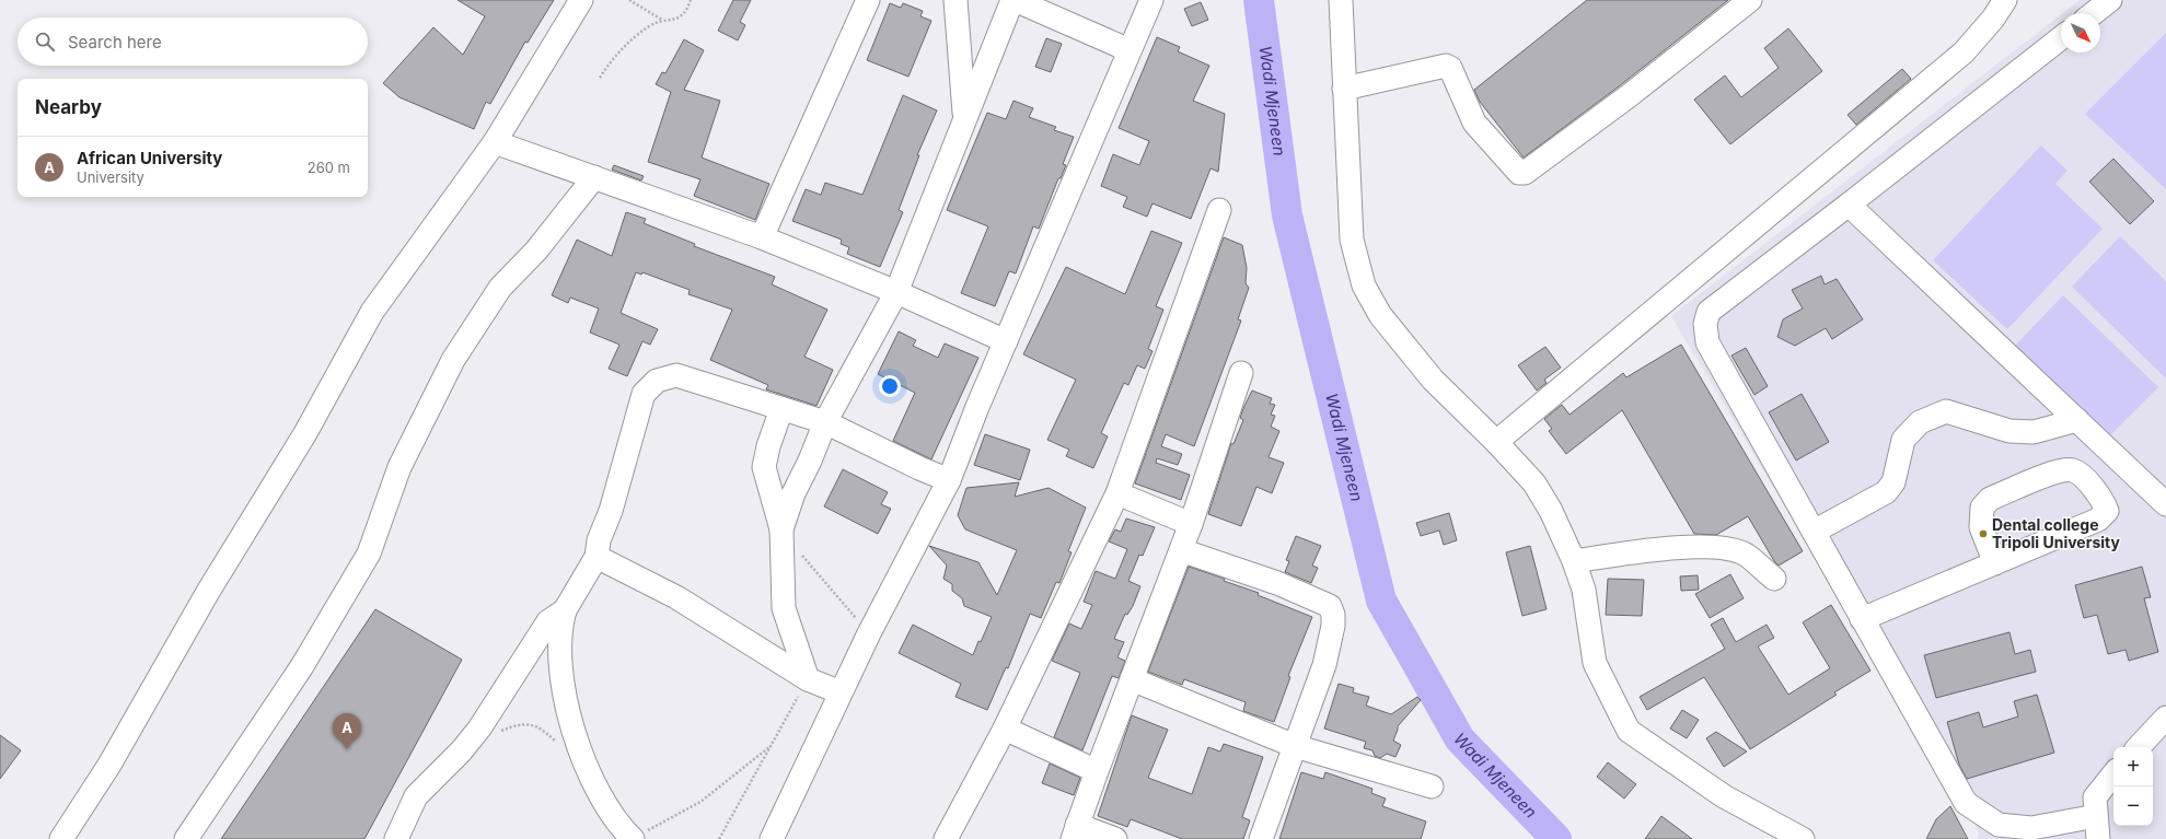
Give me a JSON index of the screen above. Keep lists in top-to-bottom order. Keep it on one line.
{"water":["Wadi Mjeneen"],"places":["Dental college Tripoli University"],"north":"bottom right","page":{"search":"Search here","heading":"Nearby","list":[{"mark":"A","name":"African University","note":"University","value":"260 m"}],"pins":"A","map_buttons":["+","−"]}}
